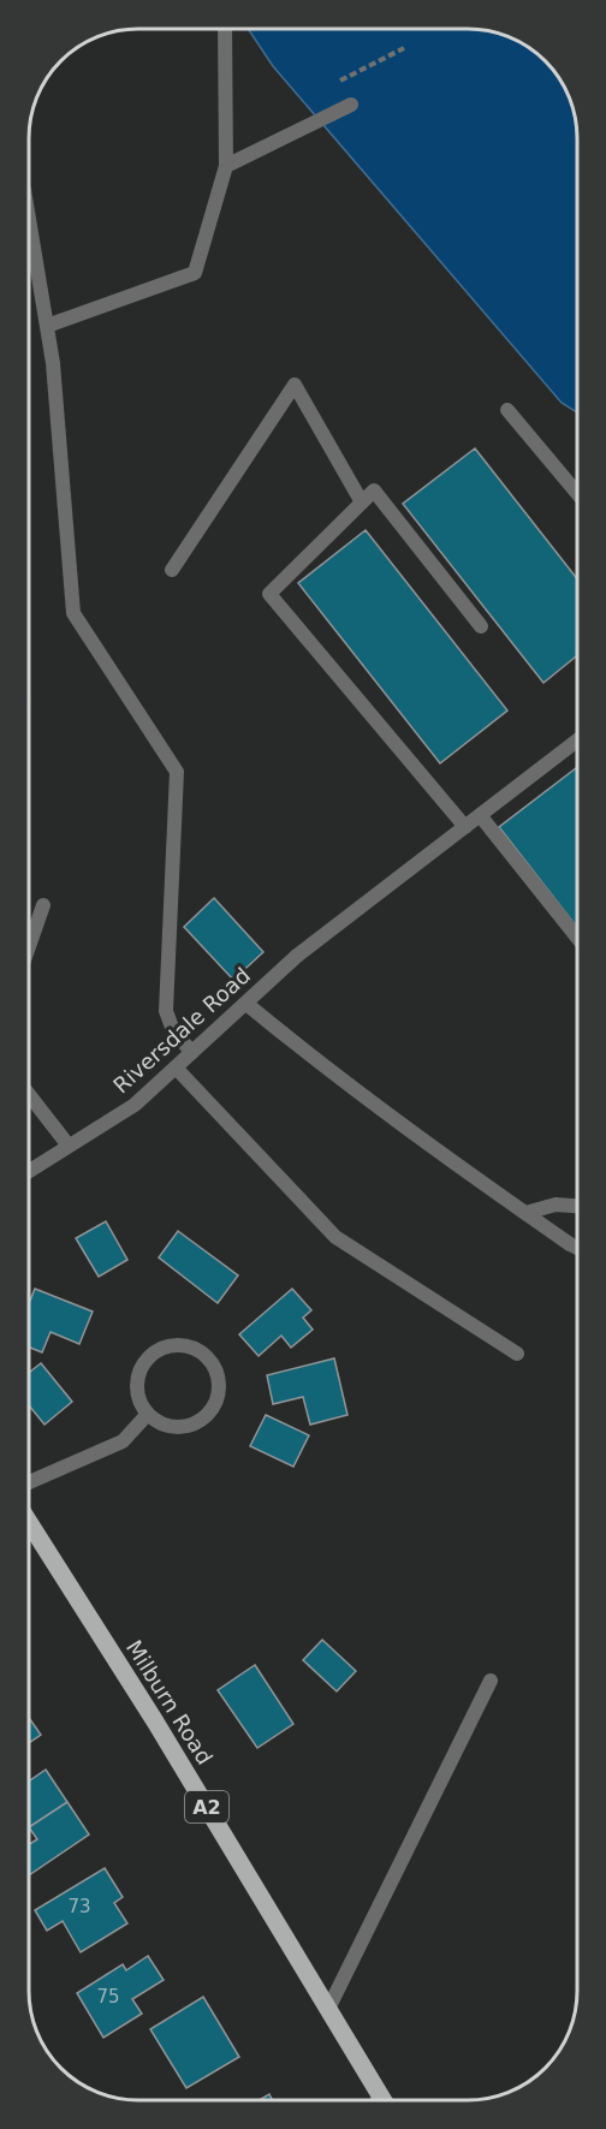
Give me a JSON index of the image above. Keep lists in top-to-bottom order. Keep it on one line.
{"streets":{"main road":["Milburn Road","A2"],"street":["Riversdale Road"]},"house_numbers":["73","75"]}
